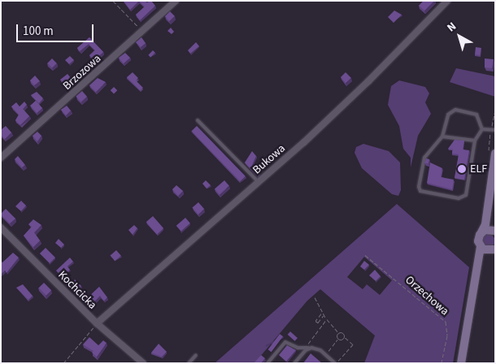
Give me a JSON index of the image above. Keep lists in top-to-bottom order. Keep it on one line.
{"streets":{"street":["Brzozowa","Bukowa","Kochcicka"],"path":["Orzechowa"]},"crossings":[["Bukowa","Kochcicka"]],"places":["ELF"],"scale_bar":"100 m","north":"top left"}
